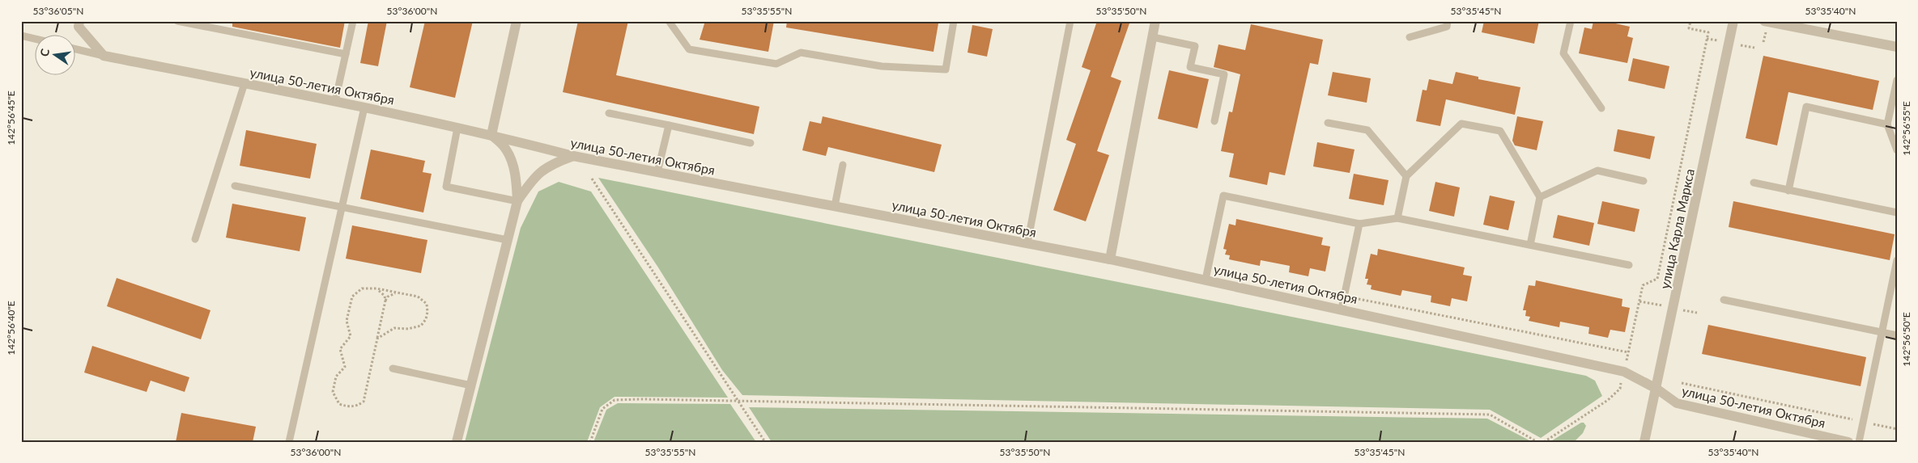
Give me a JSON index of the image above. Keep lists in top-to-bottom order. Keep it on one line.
{"streets":{"street":["улица 50-летия Октября","улица Карла Маркса"]},"crossings":[["улица 50-летия Октября","улица Карла Маркса"]],"north":"left","coordinates":["53°36'05\"N","53°36'00\"N","53°35'55\"N","53°35'50\"N","53°35'45\"N","53°35'40\"N","142°56'45\"E","142°56'55\"E","142°56'40\"E","142°56'50\"E"]}
